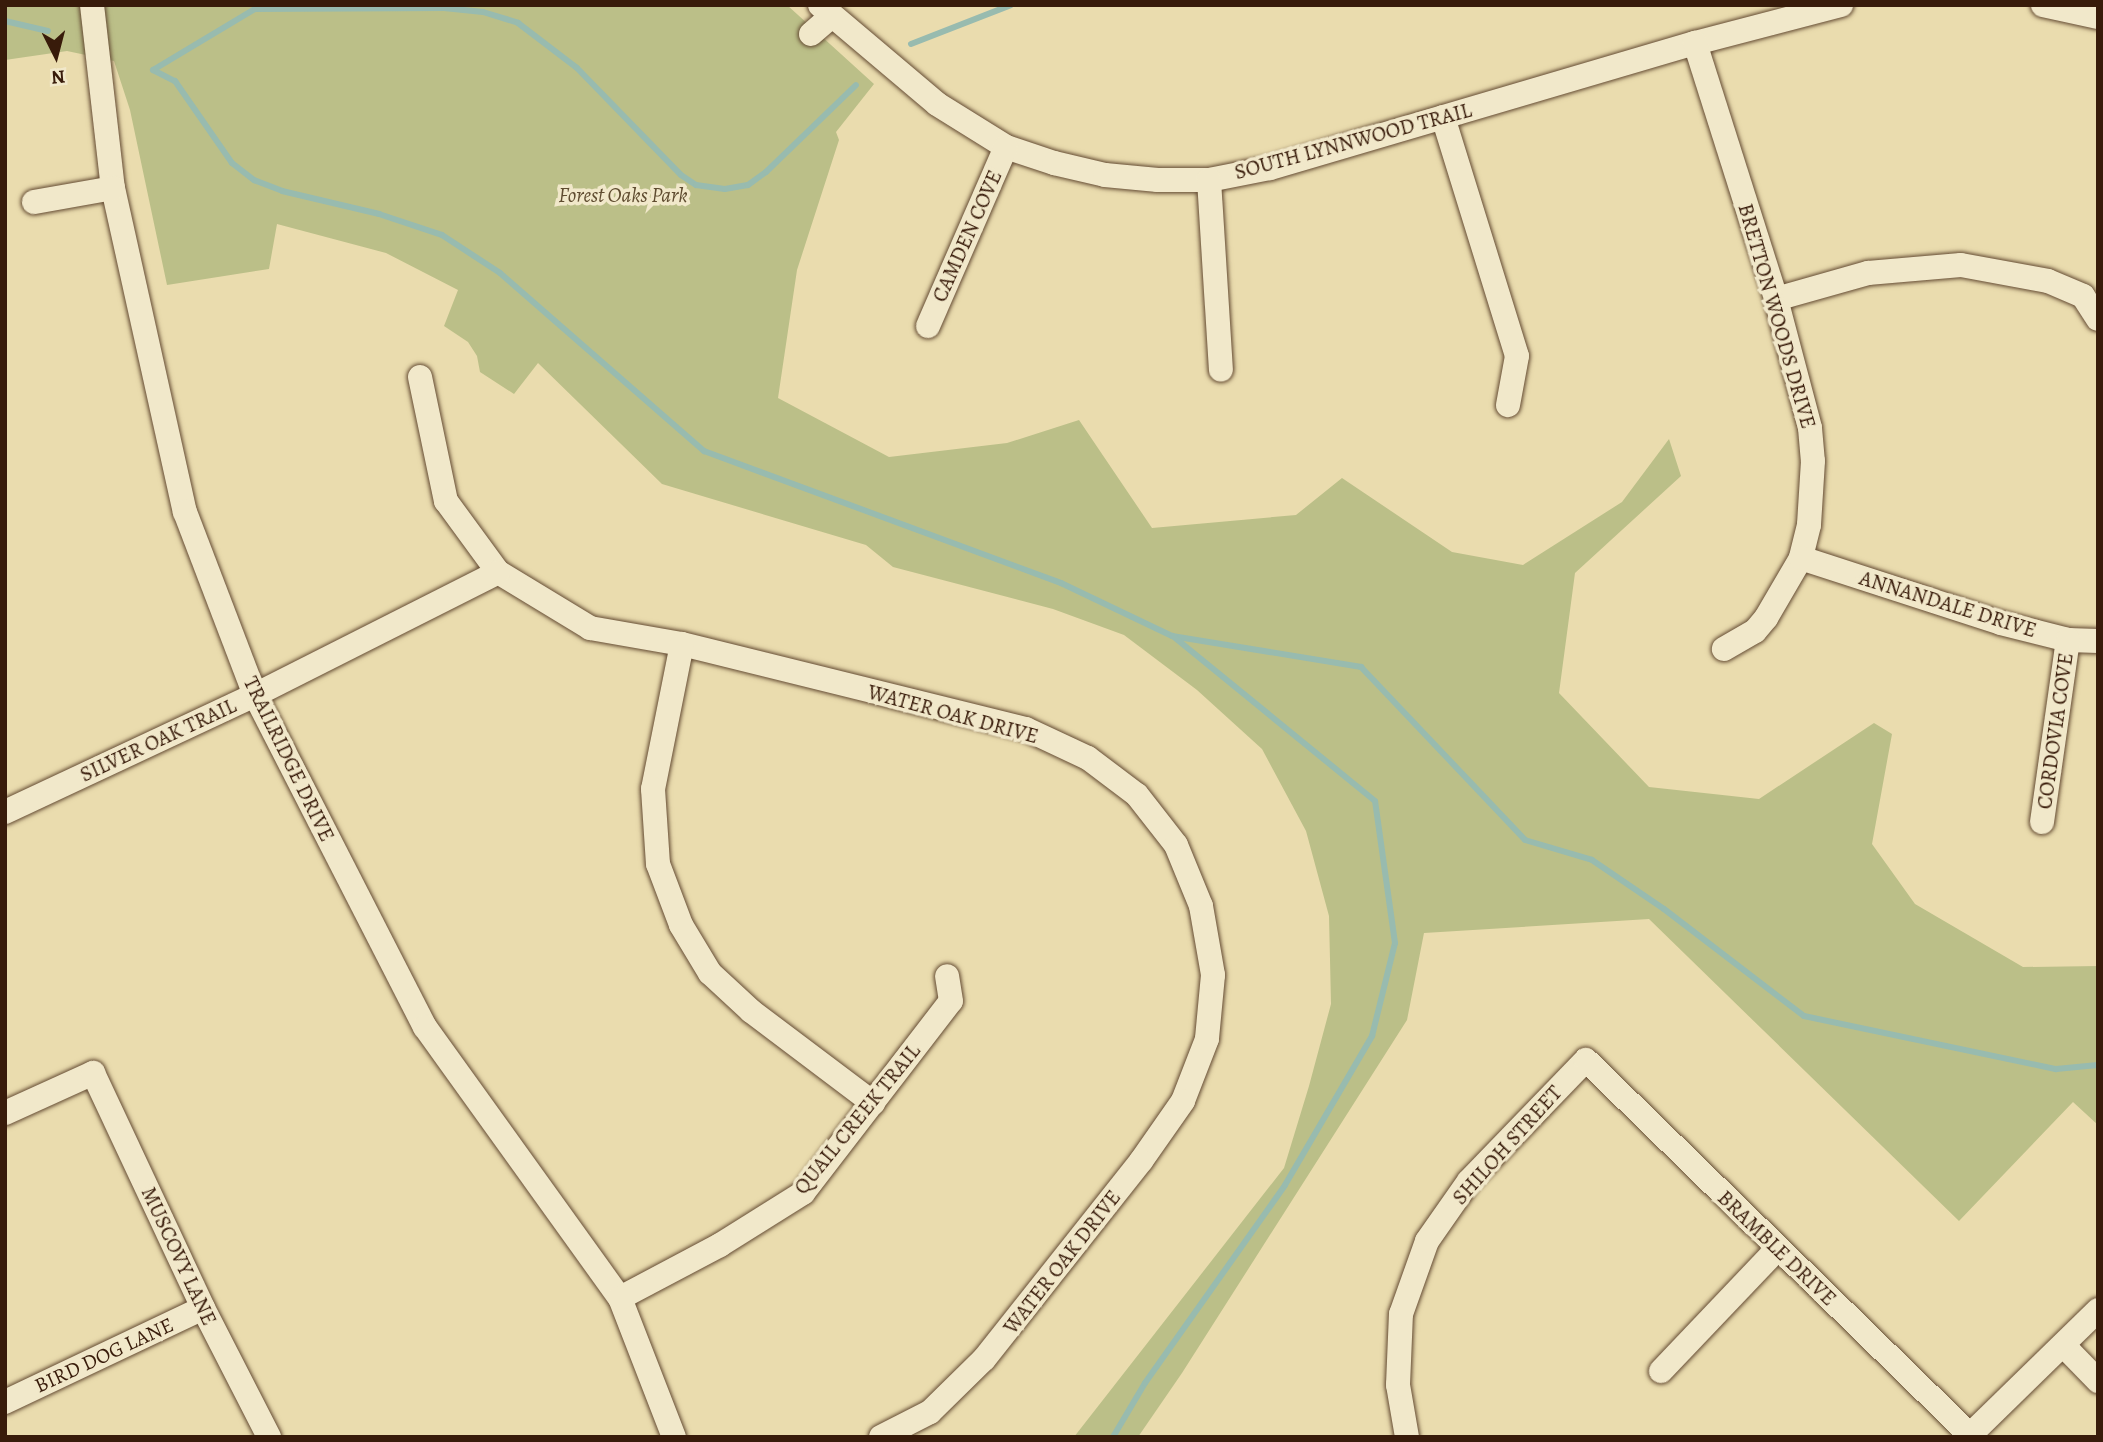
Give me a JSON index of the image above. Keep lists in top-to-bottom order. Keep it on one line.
{"streets":{"street":["SOUTH LYNNWOOD TRAIL","CAMDEN COVE","BRETTON WOODS DRIVE","ANNANDALE DRIVE","WATER OAK DRIVE","CORDOVIA COVE","SILVER OAK TRAIL","TRAILRIDGE DRIVE","QUAIL CREEK TRAIL","SHILOH STREET","BRAMBLE DRIVE","MUSCOVY LANE","BIRD DOG LANE"]},"crossings":[["SOUTH LYNNWOOD TRAIL","CAMDEN COVE"],["SOUTH LYNNWOOD TRAIL","BRETTON WOODS DRIVE"],["BRETTON WOODS DRIVE","ANNANDALE DRIVE"],["ANNANDALE DRIVE","CORDOVIA COVE"],["WATER OAK DRIVE","SILVER OAK TRAIL"],["SILVER OAK TRAIL","TRAILRIDGE DRIVE"],["TRAILRIDGE DRIVE","QUAIL CREEK TRAIL"],["SHILOH STREET","BRAMBLE DRIVE"],["MUSCOVY LANE","BIRD DOG LANE"]],"parks":["Forest Oaks Park"],"north":"bottom"}
